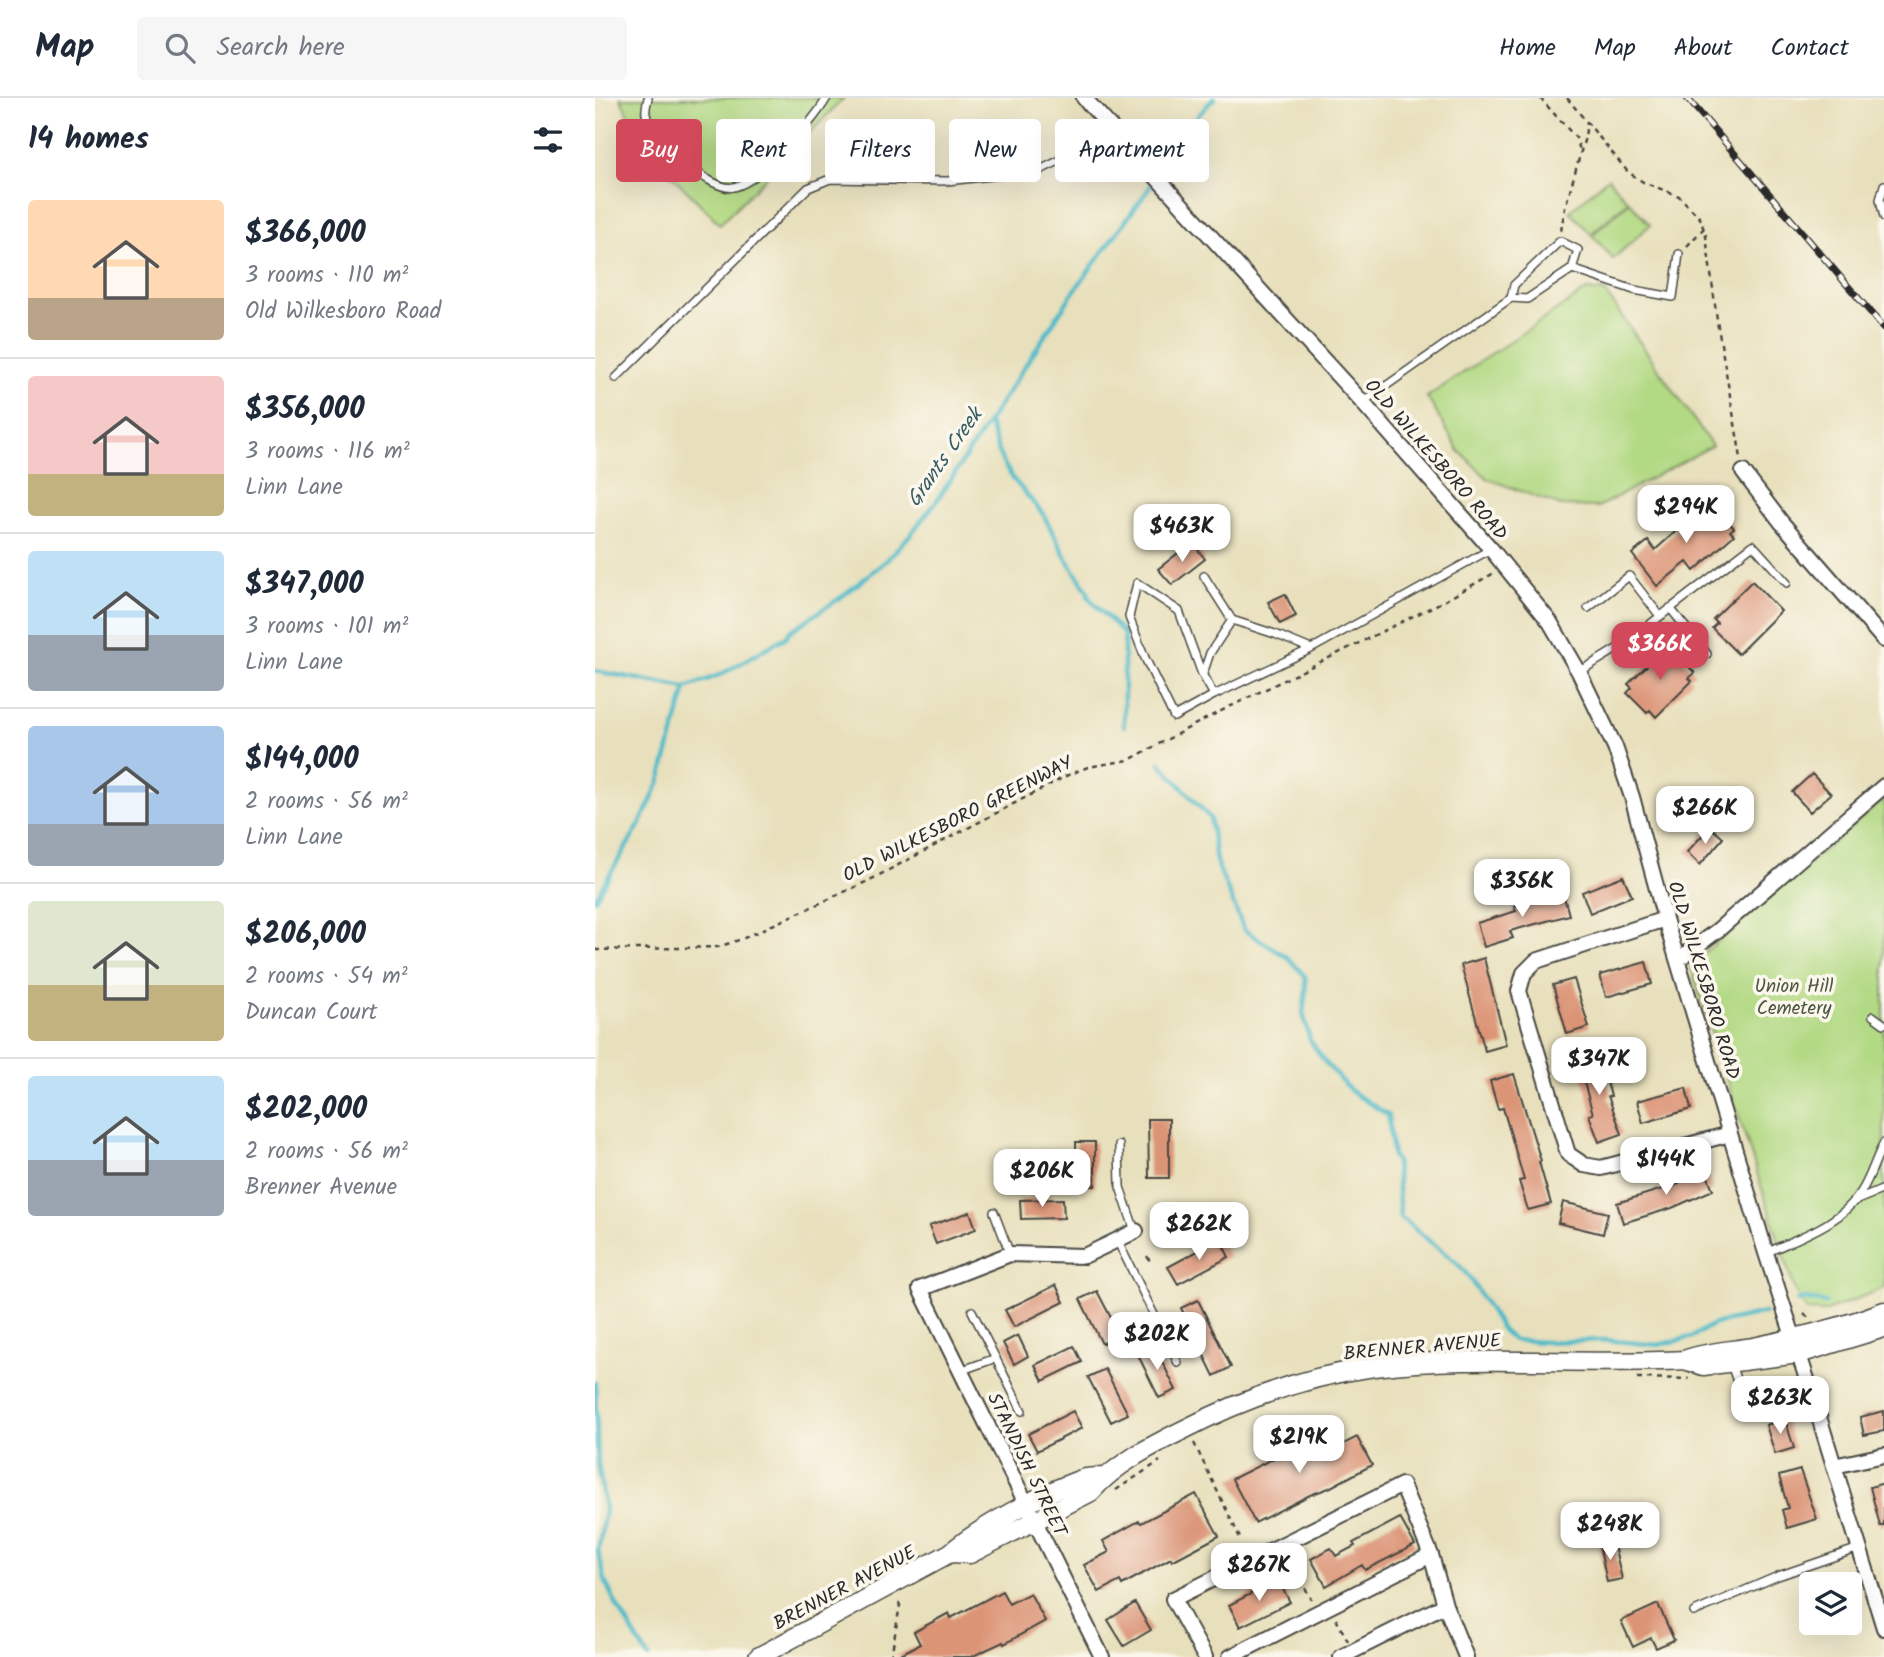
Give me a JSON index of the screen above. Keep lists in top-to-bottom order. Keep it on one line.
{"streets":{"street":["OLD WILKESBORO ROAD","BRENNER AVENUE","STANDISH STREET"],"path":["OLD WILKESBORO GREENWAY"]},"crossings":[["OLD WILKESBORO ROAD","OLD WILKESBORO GREENWAY"],["OLD WILKESBORO ROAD","BRENNER AVENUE"],["BRENNER AVENUE","STANDISH STREET"]],"water":["Grants Creek"],"parks":["Union Hill Cemetery"],"page":{"header":"Map","search":"Search here","nav":["Home","Map","About","Contact"],"heading":"14 homes","chip":["Buy","Rent","Filters","New","Apartment"],"list":[{"name":"$366,000","note":"3 rooms · 110 m² · Old Wilkesboro Road"},{"name":"$356,000","note":"3 rooms · 116 m² · Linn Lane"},{"name":"$347,000","note":"3 rooms · 101 m² · Linn Lane"},{"name":"$144,000","note":"2 rooms · 56 m² · Linn Lane"},{"name":"$206,000","note":"2 rooms · 54 m² · Duncan Court"},{"name":"$202,000","note":"2 rooms · 56 m² · Brenner Avenue"}],"price":["$294K","$463K","$366K","$266K","$356K","$347K","$144K","$206K","$262K","$202K","$263K","$219K","$248K","$267K"]}}
